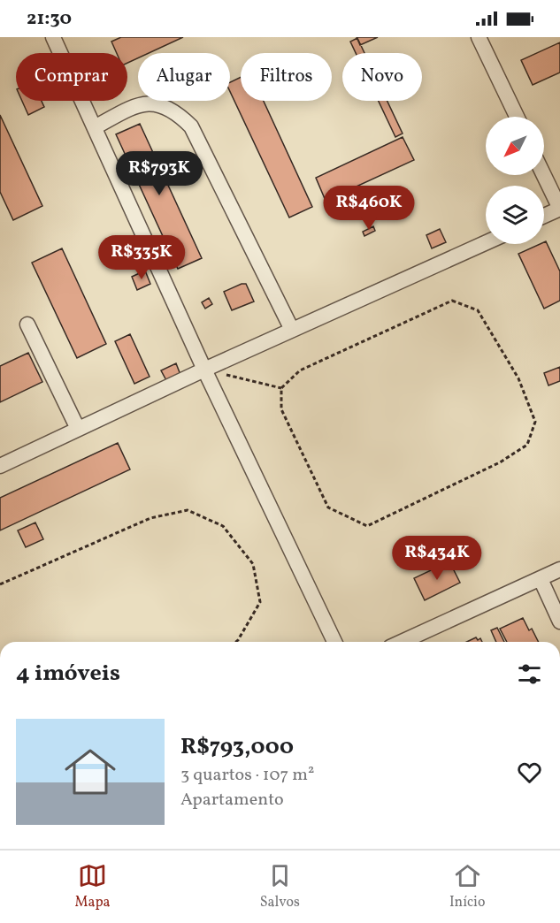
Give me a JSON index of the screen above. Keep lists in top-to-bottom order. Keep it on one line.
{"north":"bottom left","page":{"status":"21:30","chip":["Comprar","Alugar","Filtros","Novo"],"price":["R$793K","R$460K","R$335K","R$434K"],"heading":"4 imóveis","list":[{"name":"R$793,000","note":"3 quartos · 107 m² · Apartamento"}],"tabs":["Mapa","Salvos","Início"]}}
